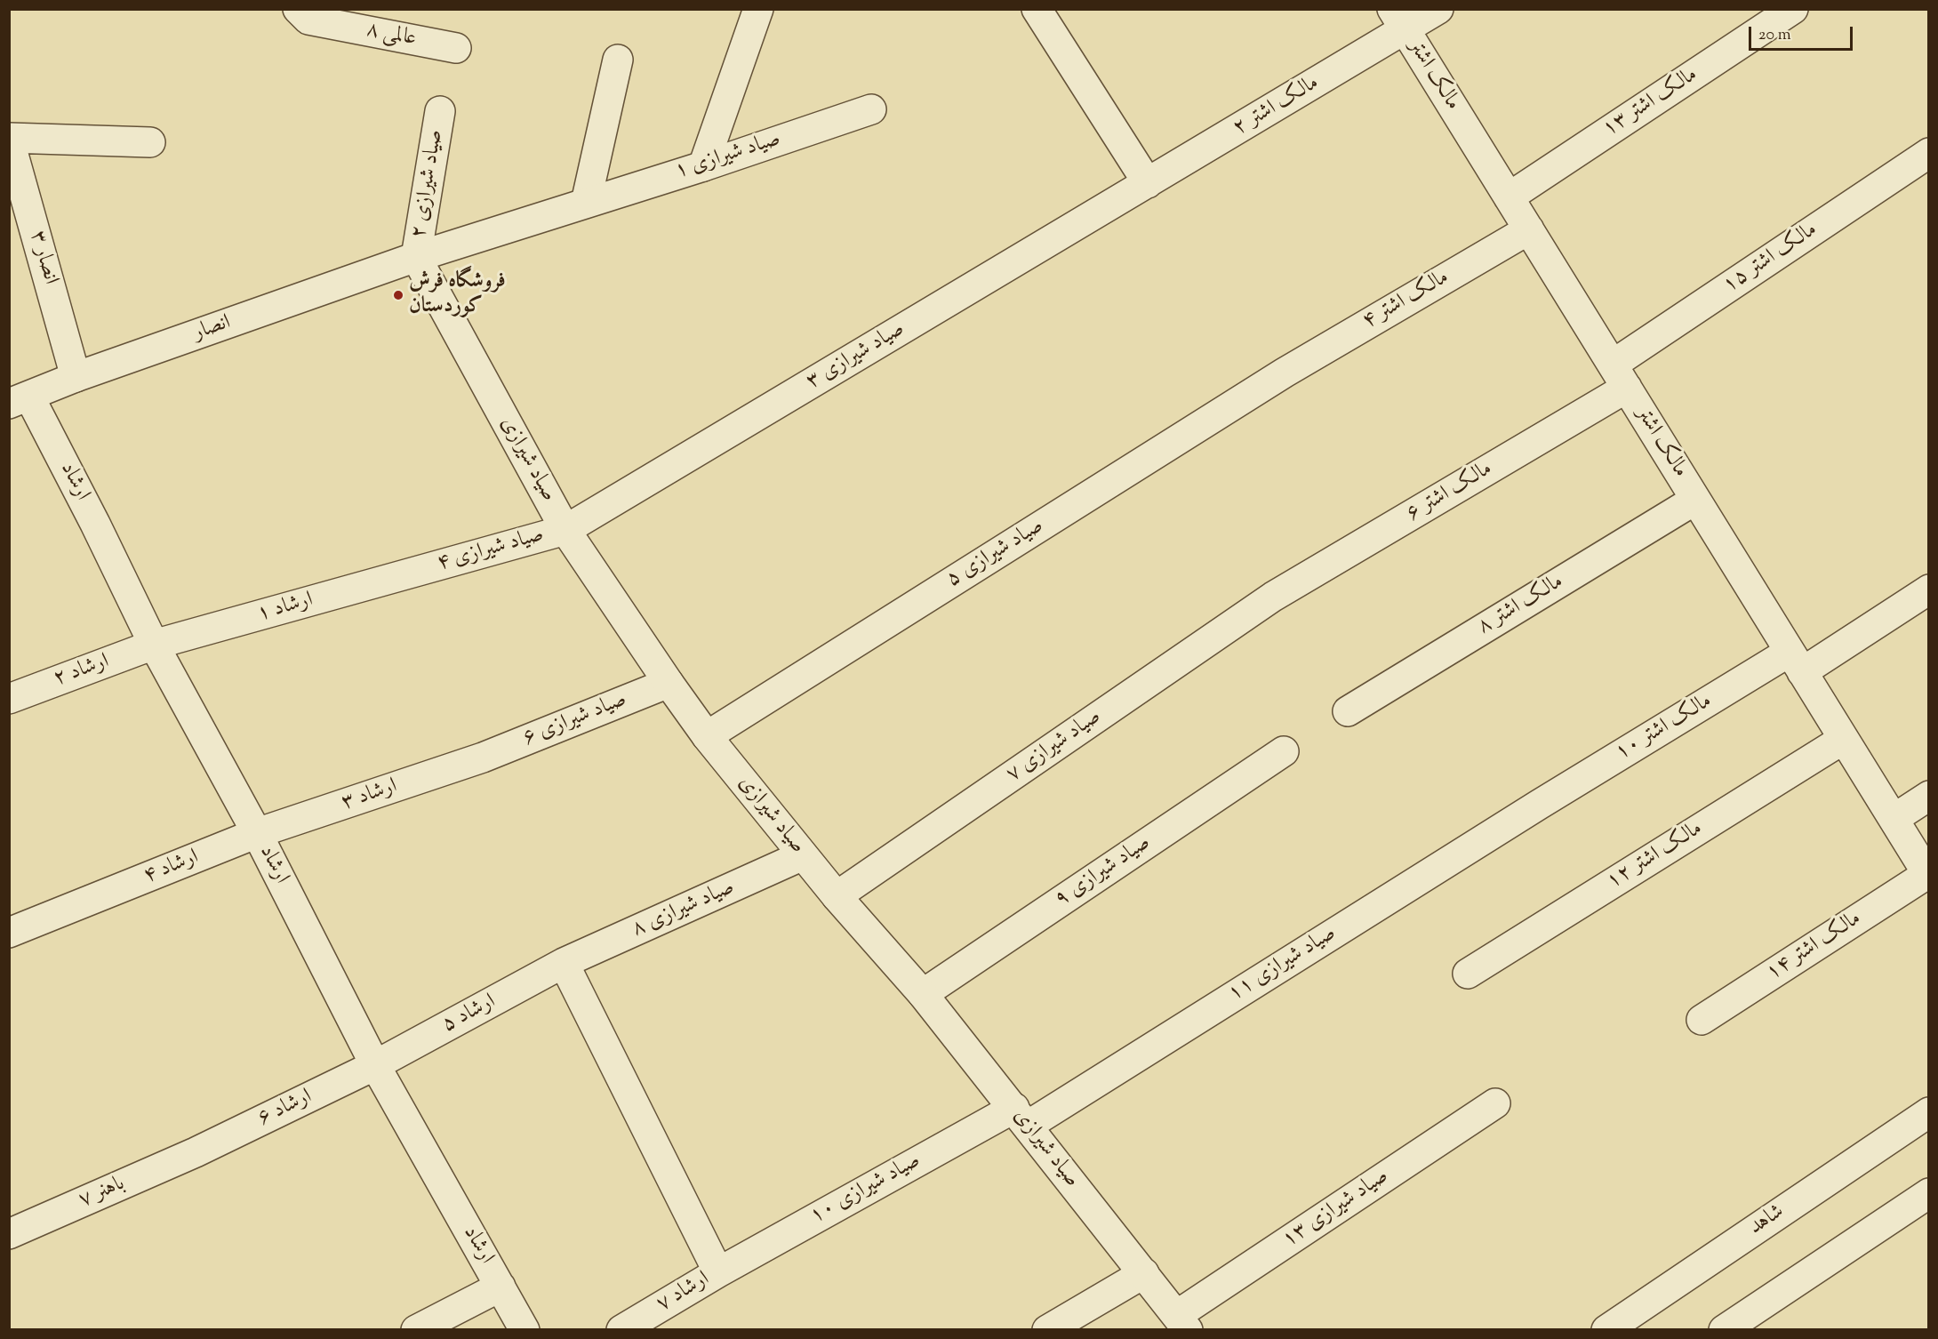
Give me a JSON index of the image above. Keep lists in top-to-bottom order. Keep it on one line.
{"streets":{"street":["عالمی ۸","مالک اشتر","مالک اشتر ۱۳","مالک اشتر ۲","صیاد شیرازی ۱","صیاد شیرازی ۲","انصار ۳","مالک اشتر ۱۵","مالک اشتر ۴","انصار","صیاد شیرازی ۳","صیاد شیرازی","ارشاد","مالک اشتر ۶","صیاد شیرازی ۴","صیاد شیرازی ۵","مالک اشتر ۸","ارشاد ۱","ارشاد ۲","صیاد شیرازی ۶","مالک اشتر ۱۰","صیاد شیرازی ۷","ارشاد ۳","مالک اشتر ۱۲","ارشاد ۴","صیاد شیرازی ۹","صیاد شیرازی ۸","مالک اشتر ۱۴","صیاد شیرازی ۱۱","ارشاد ۵","ارشاد ۶","صیاد شیرازی ۱۰","باهنر ۷","صیاد شیرازی ۱۳","شاهد","ارشاد ۷"]},"crossings":[["مالک اشتر","مالک اشتر ۱۳"],["مالک اشتر","مالک اشتر ۲"],["مالک اشتر","مالک اشتر ۱۵"],["مالک اشتر","مالک اشتر ۴"],["مالک اشتر","مالک اشتر ۶"],["مالک اشتر","مالک اشتر ۸"],["مالک اشتر","مالک اشتر ۱۰"],["مالک اشتر","مالک اشتر ۱۲"],["مالک اشتر","مالک اشتر ۱۴"],["مالک اشتر ۲","صیاد شیرازی ۳"],["صیاد شیرازی ۱","صیاد شیرازی ۲"],["صیاد شیرازی ۱","انصار"],["صیاد شیرازی ۱","صیاد شیرازی"],["صیاد شیرازی ۲","انصار"],["صیاد شیرازی ۲","صیاد شیرازی"],["انصار ۳","انصار"],["مالک اشتر ۱۵","مالک اشتر ۶"],["مالک اشتر ۴","صیاد شیرازی ۵"],["انصار","صیاد شیرازی"],["انصار","ارشاد"],["صیاد شیرازی ۳","صیاد شیرازی"],["صیاد شیرازی ۳","صیاد شیرازی ۴"],["صیاد شیرازی","صیاد شیرازی ۴"],["صیاد شیرازی","صیاد شیرازی ۵"],["صیاد شیرازی","صیاد شیرازی ۶"],["صیاد شیرازی","صیاد شیرازی ۷"],["صیاد شیرازی","صیاد شیرازی ۹"],["صیاد شیرازی","صیاد شیرازی ۸"],["صیاد شیرازی","صیاد شیرازی ۱۱"],["صیاد شیرازی","صیاد شیرازی ۱۰"],["صیاد شیرازی","صیاد شیرازی ۱۳"],["ارشاد","ارشاد ۱"],["ارشاد","ارشاد ۲"],["ارشاد","ارشاد ۳"],["ارشاد","ارشاد ۴"],["ارشاد","ارشاد ۵"],["ارشاد","ارشاد ۶"],["مالک اشتر ۶","صیاد شیرازی ۷"],["صیاد شیرازی ۴","ارشاد ۱"],["ارشاد ۱","ارشاد ۲"],["صیاد شیرازی ۶","ارشاد ۳"],["مالک اشتر ۱۰","صیاد شیرازی ۱۱"],["ارشاد ۳","ارشاد ۴"],["صیاد شیرازی ۸","ارشاد ۵"],["صیاد شیرازی ۱۱","صیاد شیرازی ۱۰"],["ارشاد ۵","ارشاد ۶"],["ارشاد ۶","باهنر ۷"],["صیاد شیرازی ۱۰","ارشاد ۷"]],"places":["فروشگاه فرش کوردستان"],"scale_bar":"20 m"}
